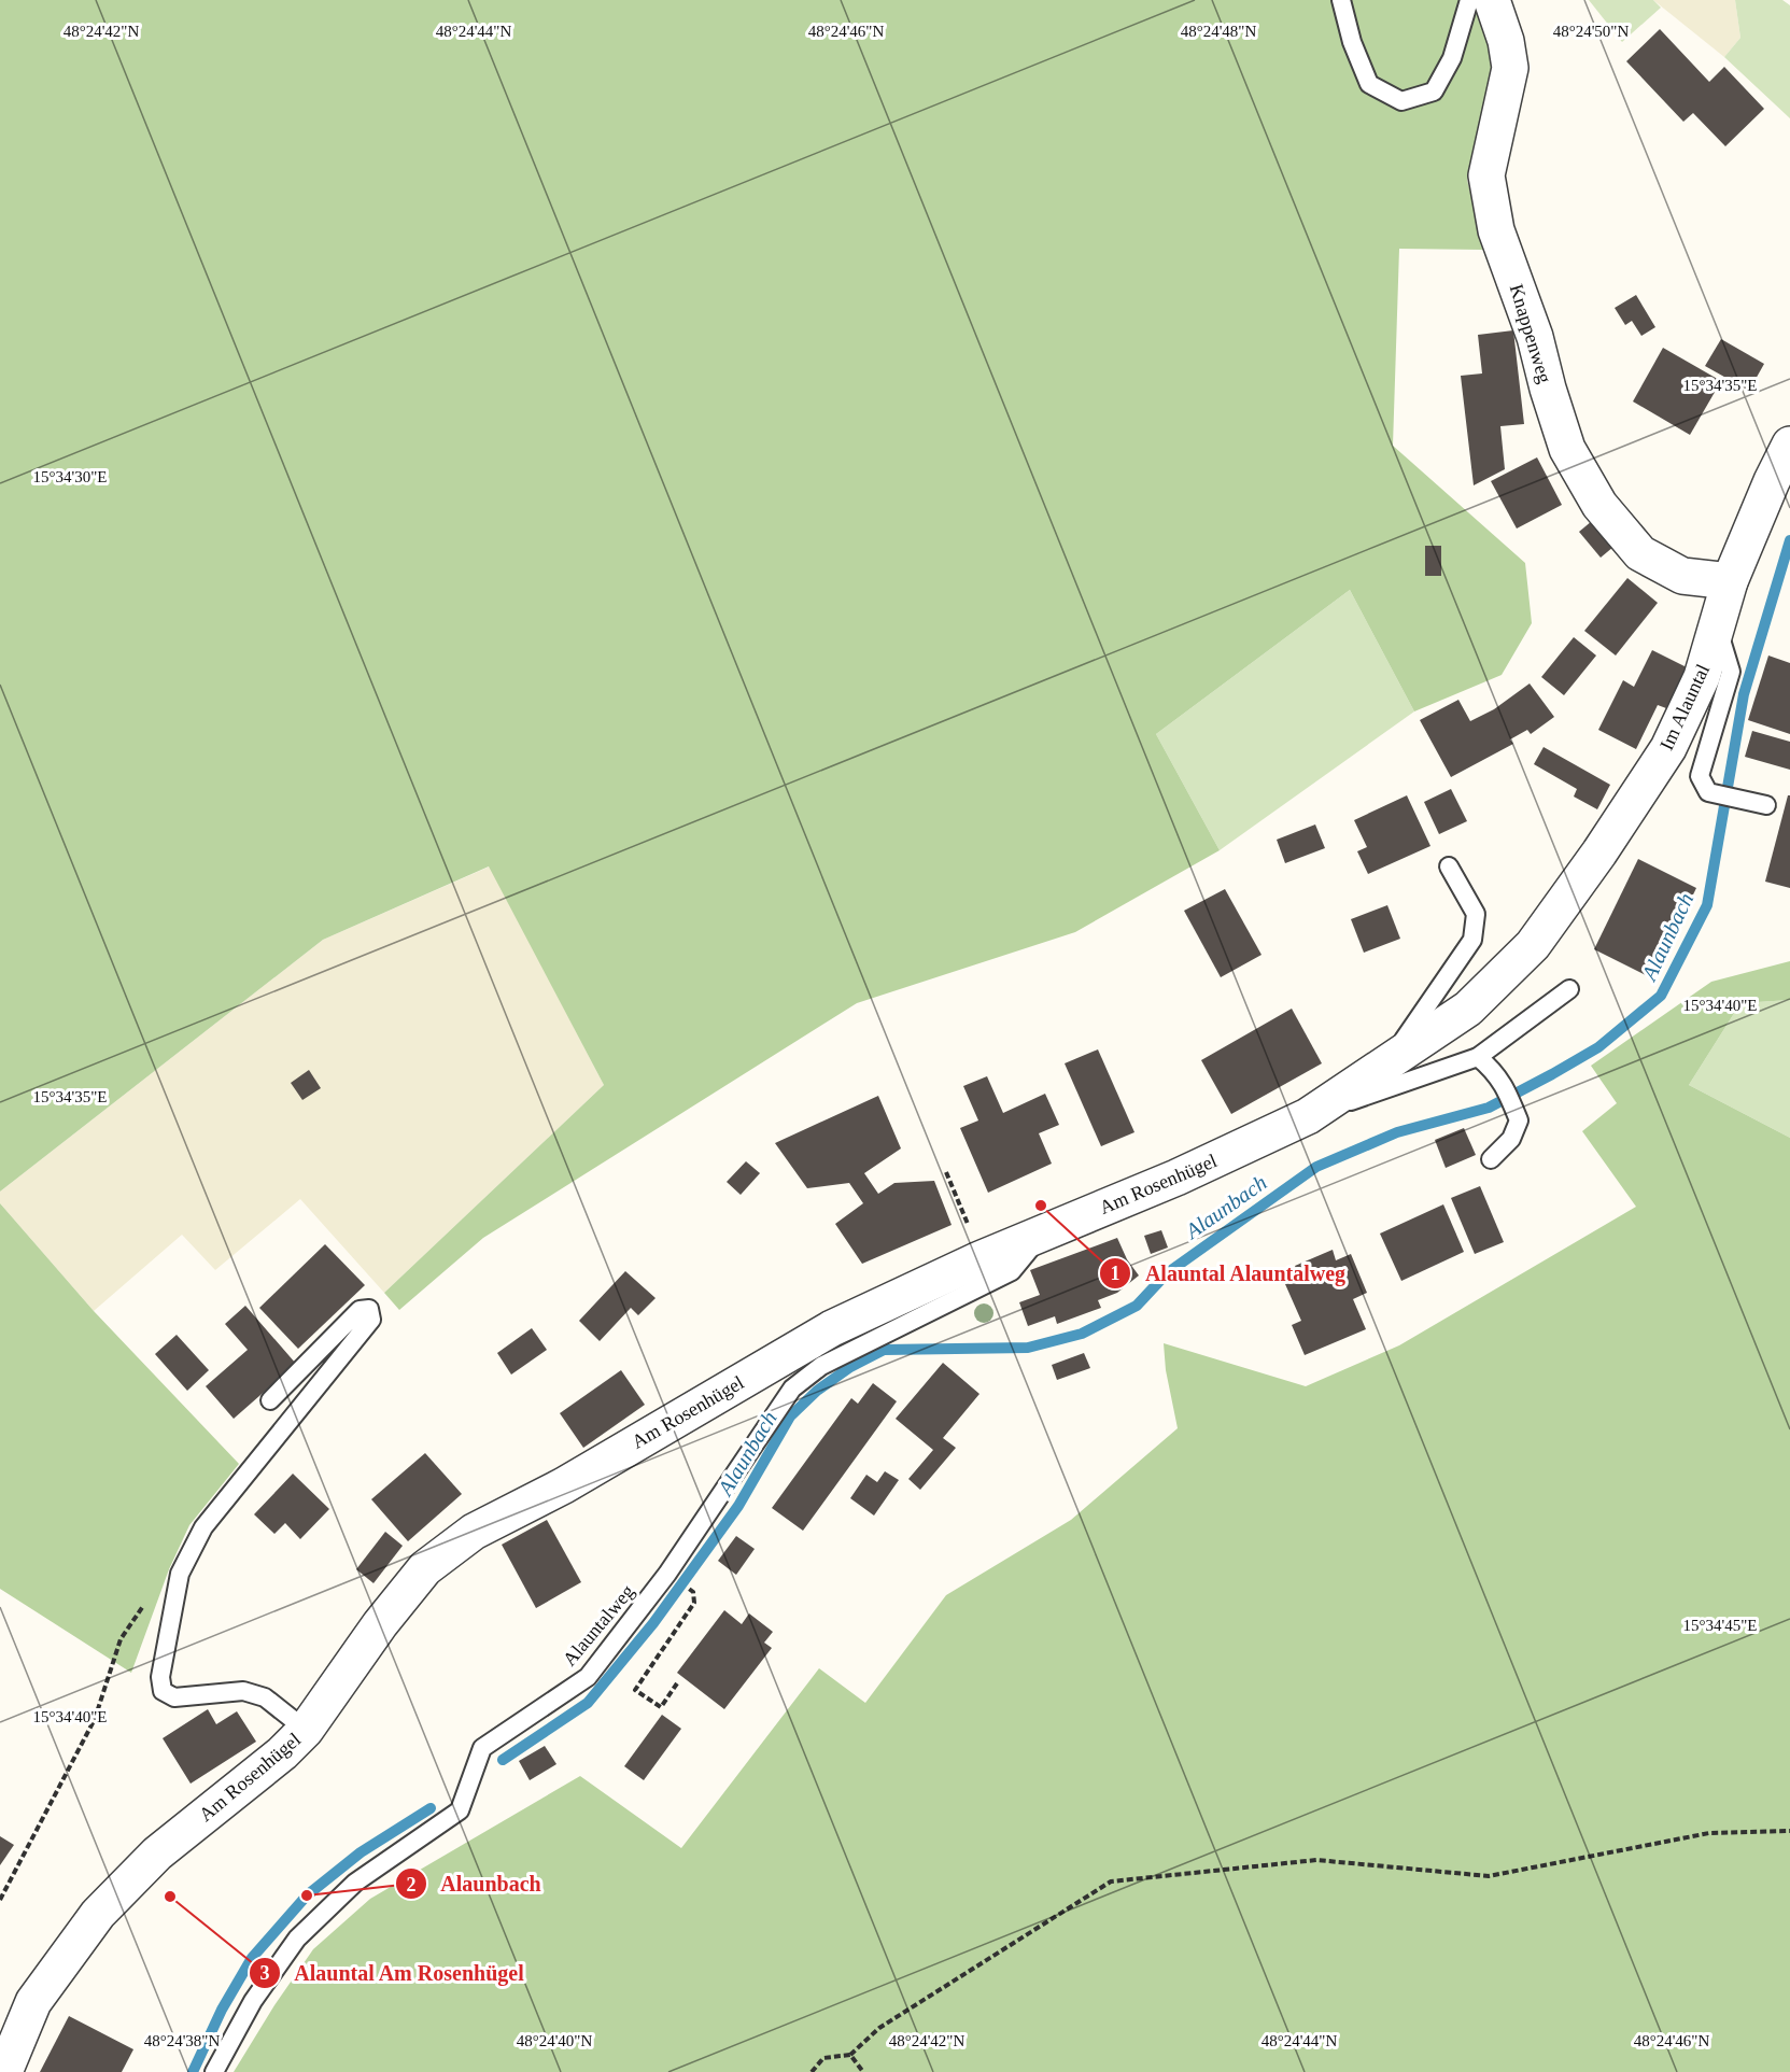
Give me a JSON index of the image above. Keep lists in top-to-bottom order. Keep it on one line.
{"streets":{"street":["Knappenweg","Im Alauntal","Am Rosenhügel"],"lane":["Alauntalweg"]},"crossings":[["Knappenweg","Im Alauntal"],["Im Alauntal","Am Rosenhügel"],["Am Rosenhügel","Alauntalweg"]],"water":["Alaunbach"],"places":["Alauntal Alauntalweg","Alaunbach","Alauntal Am Rosenhügel"],"coordinates":["48°24'44\"N","48°24'42\"N","48°24'46\"N","48°24'48\"N","48°24'50\"N","15°34'35\"E","15°34'30\"E","15°34'40\"E","15°34'45\"E","48°24'38\"N","48°24'40\"N"]}
